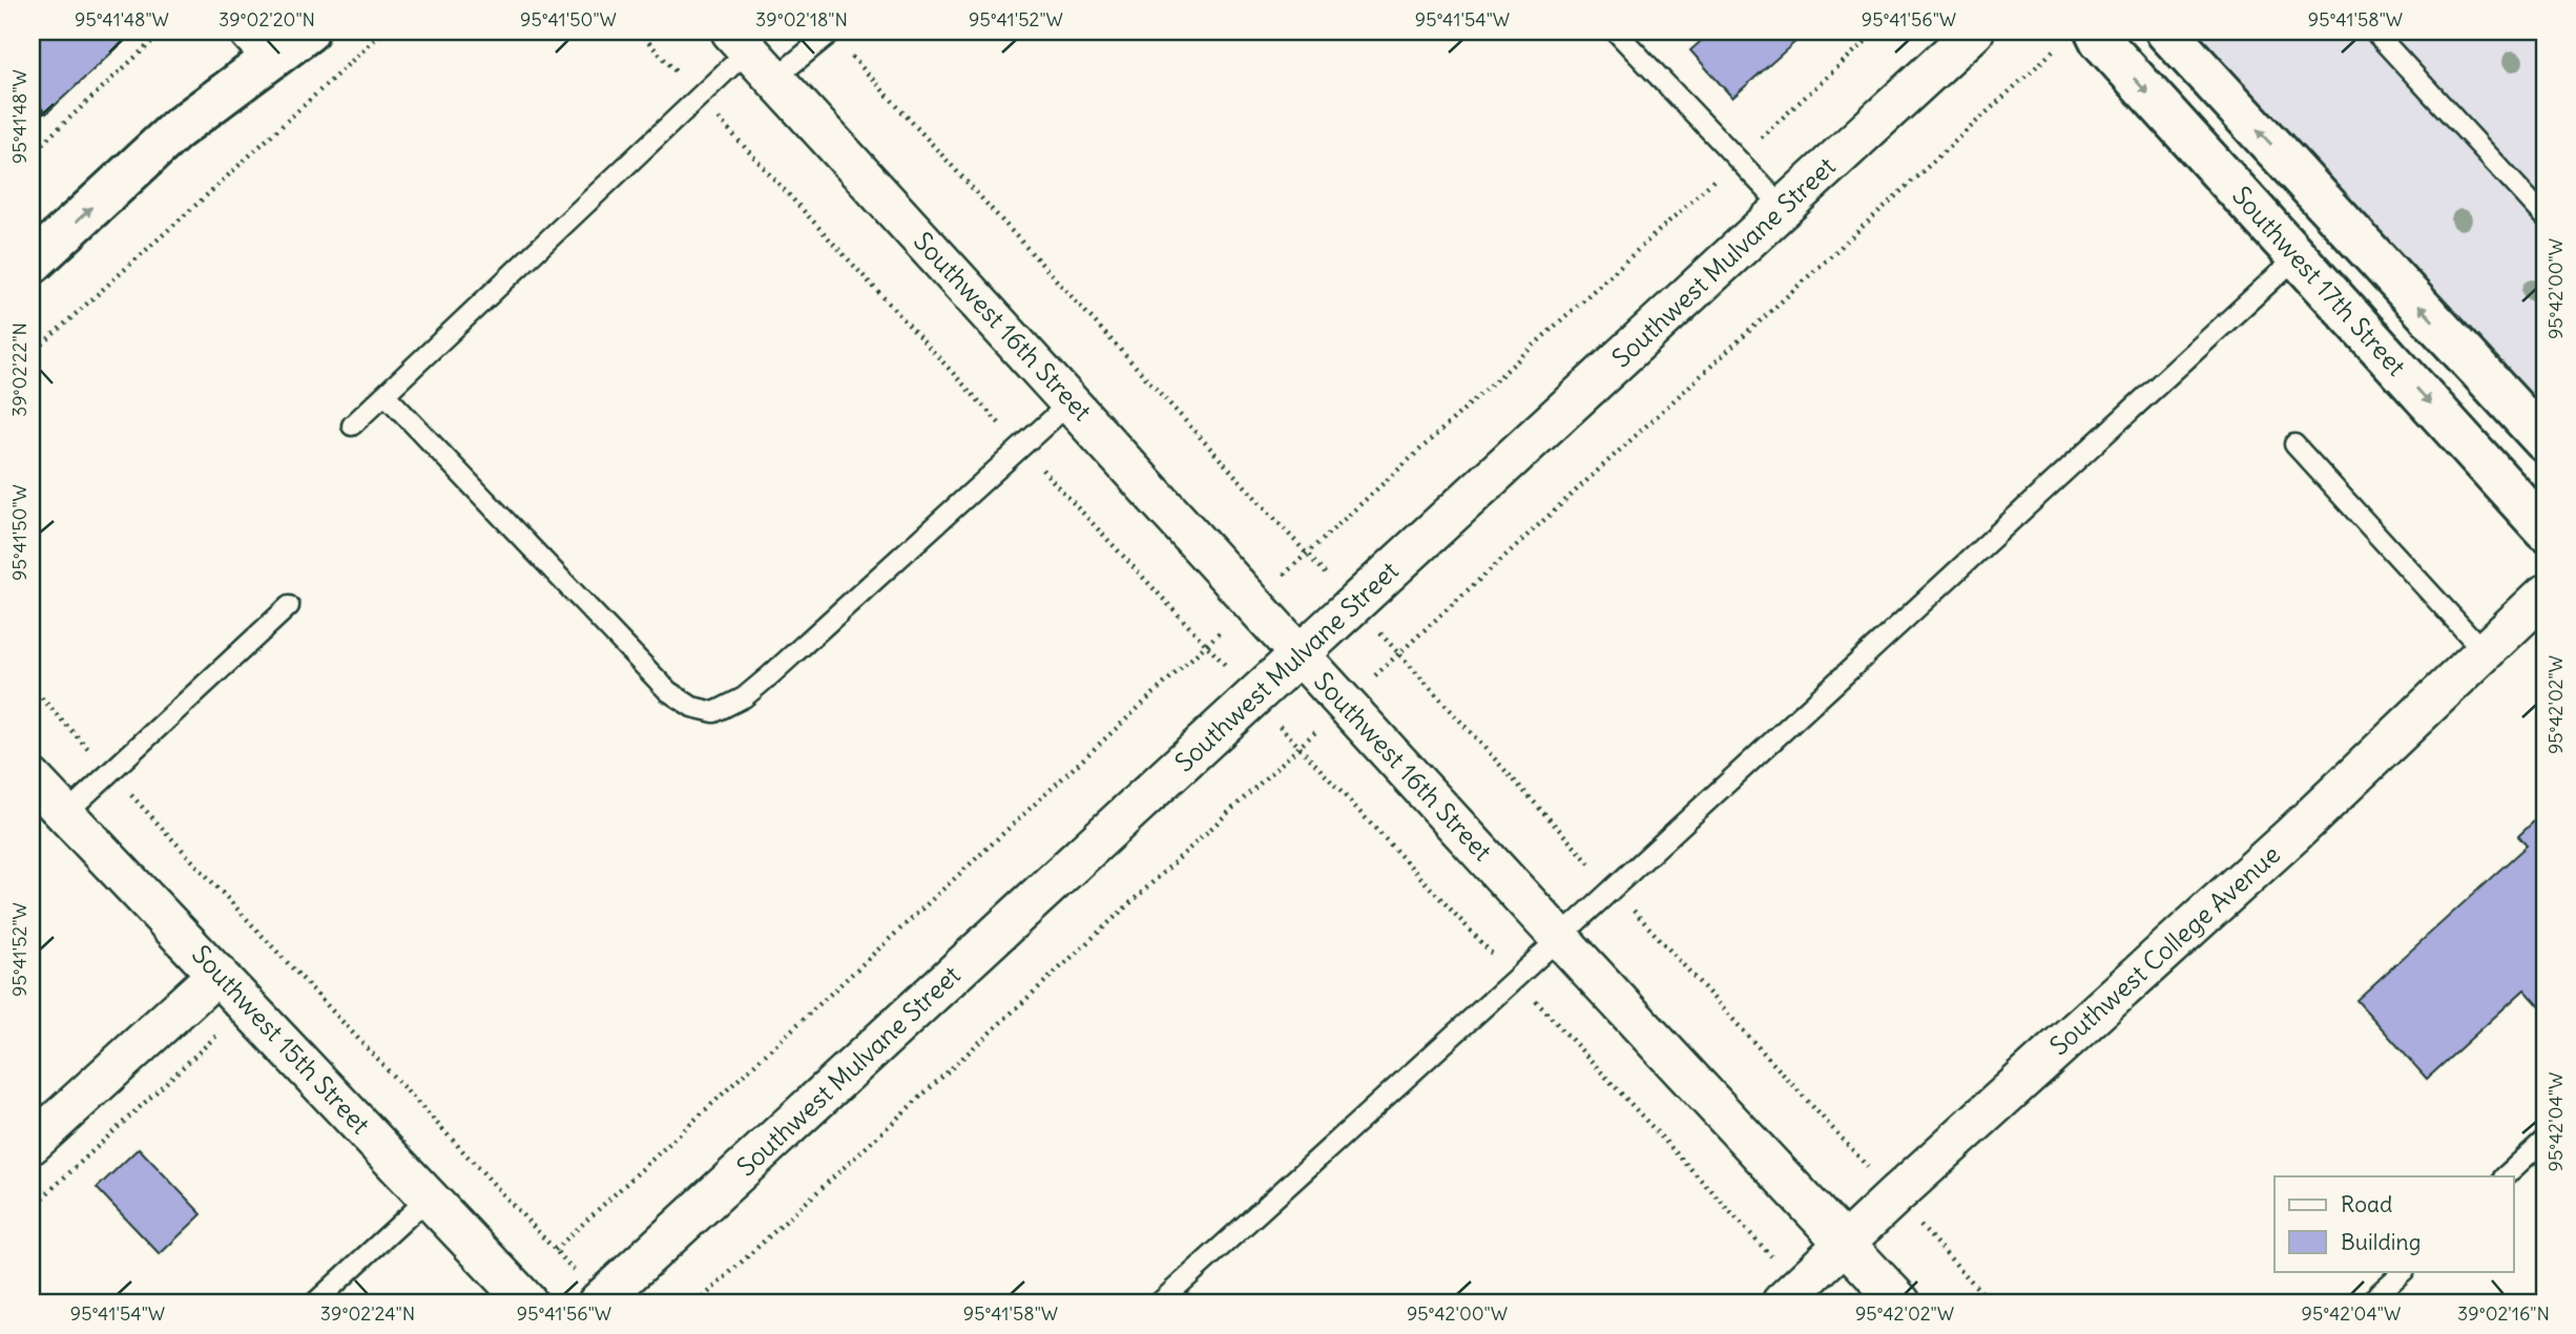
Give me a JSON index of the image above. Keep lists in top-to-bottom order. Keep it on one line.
{"streets":{"main road":["Southwest 17th Street"],"street":["Southwest Mulvane Street","Southwest 16th Street","Southwest College Avenue","Southwest 15th Street"]},"crossings":[["Southwest Mulvane Street","Southwest 16th Street"],["Southwest 16th Street","Southwest College Avenue"]],"legend":["Road","Building"],"coordinates":["95°41'48\"W","39°02'20\"N","95°41'50\"W","39°02'18\"N","95°41'52\"W","95°41'54\"W","95°41'56\"W","95°41'58\"W","95°42'00\"W","39°02'22\"N","95°42'02\"W","95°42'04\"W","39°02'24\"N","39°02'16\"N"]}
